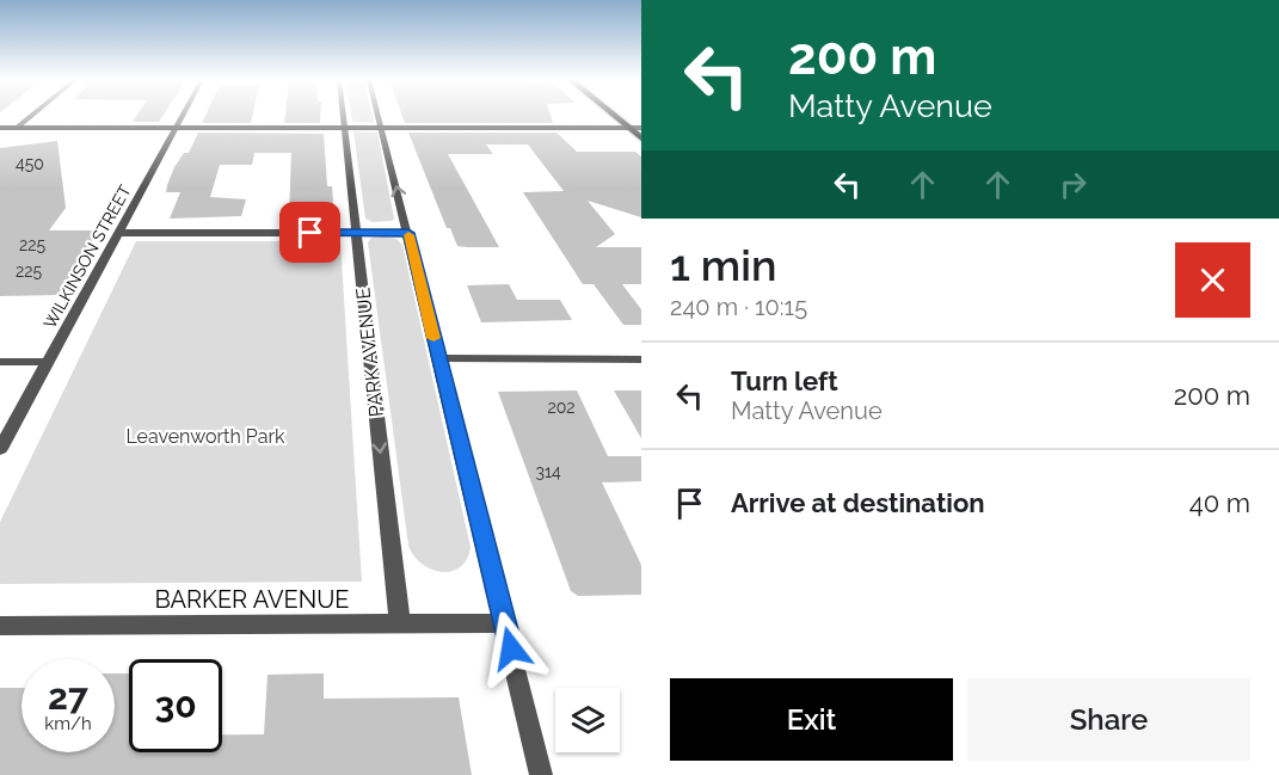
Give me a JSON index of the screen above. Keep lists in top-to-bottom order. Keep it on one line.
{"streets":{"street":["WILKINSON STREET","PARK AVENUE","BARKER AVENUE"]},"crossings":[["PARK AVENUE","BARKER AVENUE"]],"parks":["Leavenworth Park"],"house_numbers":["450","225","225","202","314"],"page":{"turn":["200 m","Matty Avenue"],"heading":["1 min","240 m · 10:15"],"list":[{"name":"Turn left","note":"Matty Avenue","value":"200 m"},{"name":"Arrive at destination","value":"40 m"}],"speed":"27 km/h","limit":"30","buttons":["Exit","Share"]}}
